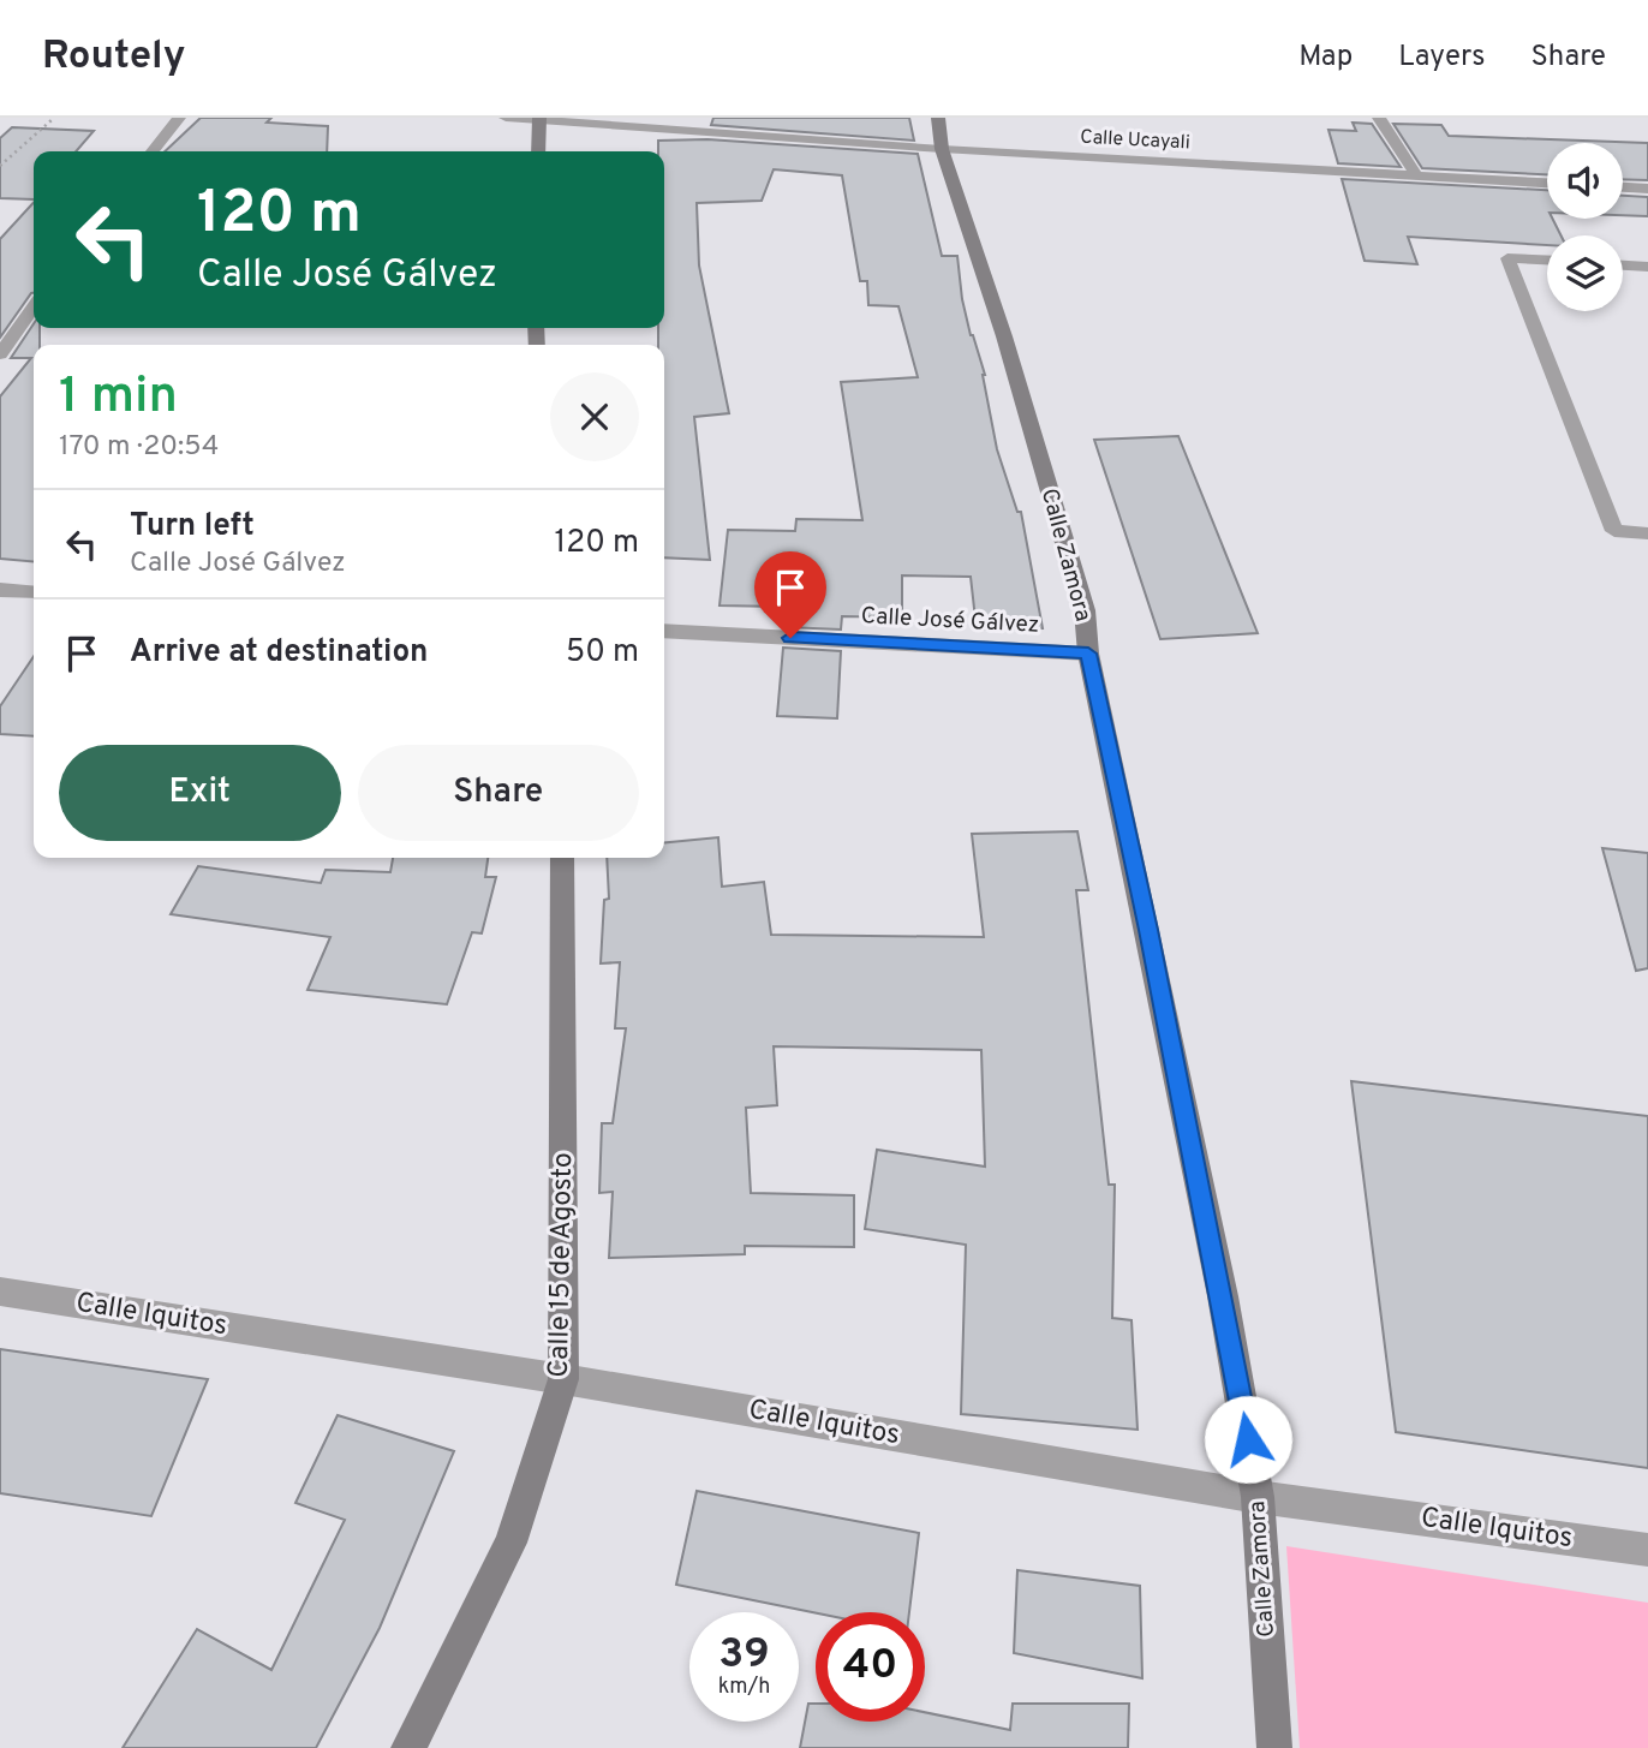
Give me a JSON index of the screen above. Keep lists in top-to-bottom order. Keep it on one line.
{"streets":{"street":["Calle Ucayali","Calle Zamora","Calle José Gálvez","Calle 15 de Agosto","Calle Iquitos"]},"crossings":[["Calle Ucayali","Calle Zamora"],["Calle Zamora","Calle José Gálvez"],["Calle Zamora","Calle Iquitos"],["Calle 15 de Agosto","Calle Iquitos"]],"page":{"header":"Routely","nav":["Map","Layers","Share"],"turn":["120 m","Calle José Gálvez"],"heading":["1 min","170 m · 20:54"],"list":[{"name":"Turn left","note":"Calle José Gálvez","value":"120 m"},{"name":"Arrive at destination","value":"50 m"}],"buttons":["Exit","Share"],"speed":"39 km/h","limit":"40"}}
